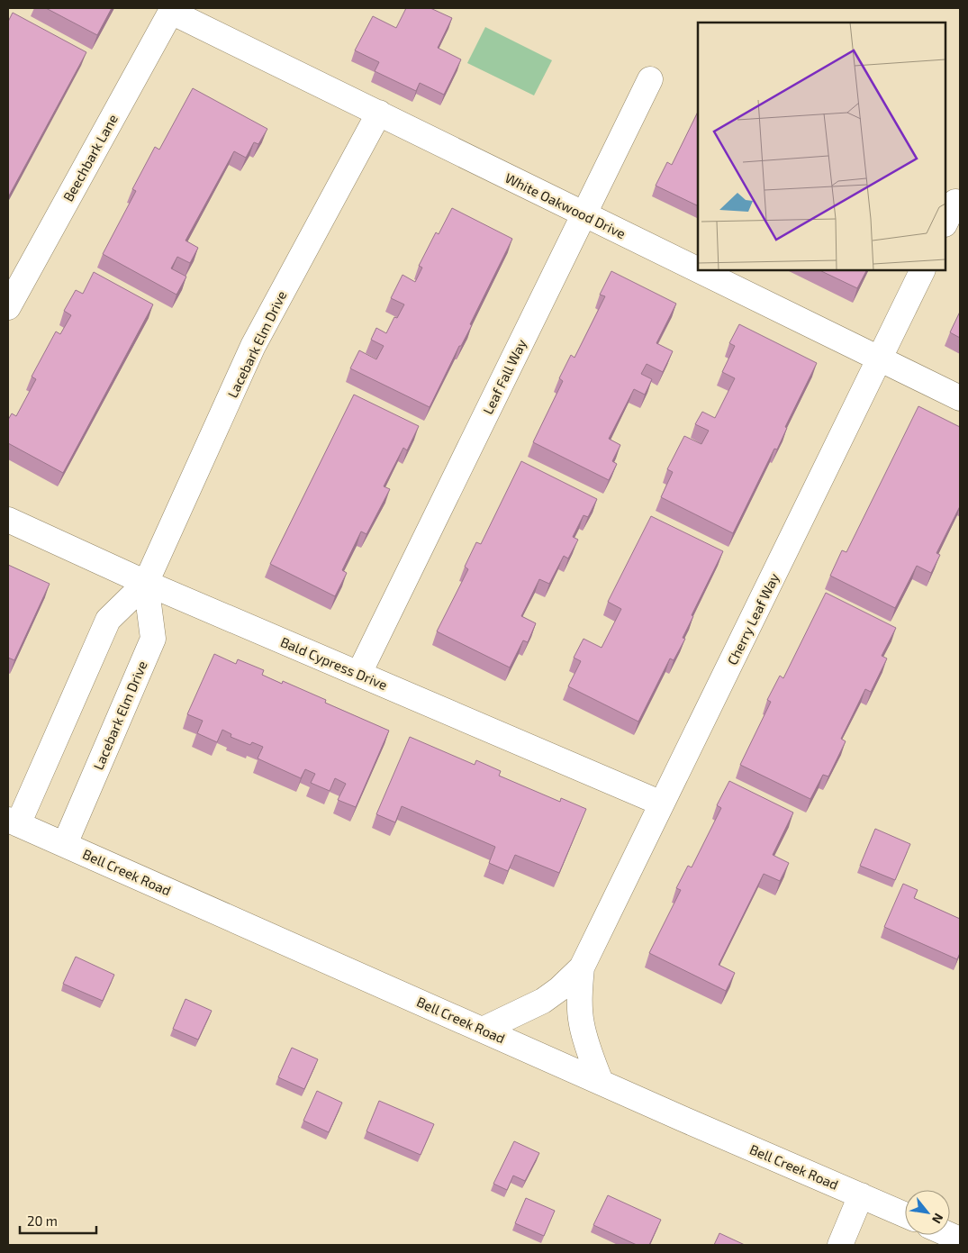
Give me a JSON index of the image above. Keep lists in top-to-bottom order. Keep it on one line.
{"streets":{"street":["Beechbark Lane","White Oakwood Drive","Lacebark Elm Drive","Leaf Fall Way","Cherry Leaf Way","Bald Cypress Drive","Bell Creek Road"]},"crossings":[["Beechbark Lane","White Oakwood Drive"],["White Oakwood Drive","Lacebark Elm Drive"],["White Oakwood Drive","Leaf Fall Way"],["White Oakwood Drive","Cherry Leaf Way"],["Lacebark Elm Drive","Bald Cypress Drive"],["Lacebark Elm Drive","Bell Creek Road"],["Leaf Fall Way","Bald Cypress Drive"],["Cherry Leaf Way","Bald Cypress Drive"],["Cherry Leaf Way","Bell Creek Road"]],"scale_bar":"20 m","north":"bottom right"}
